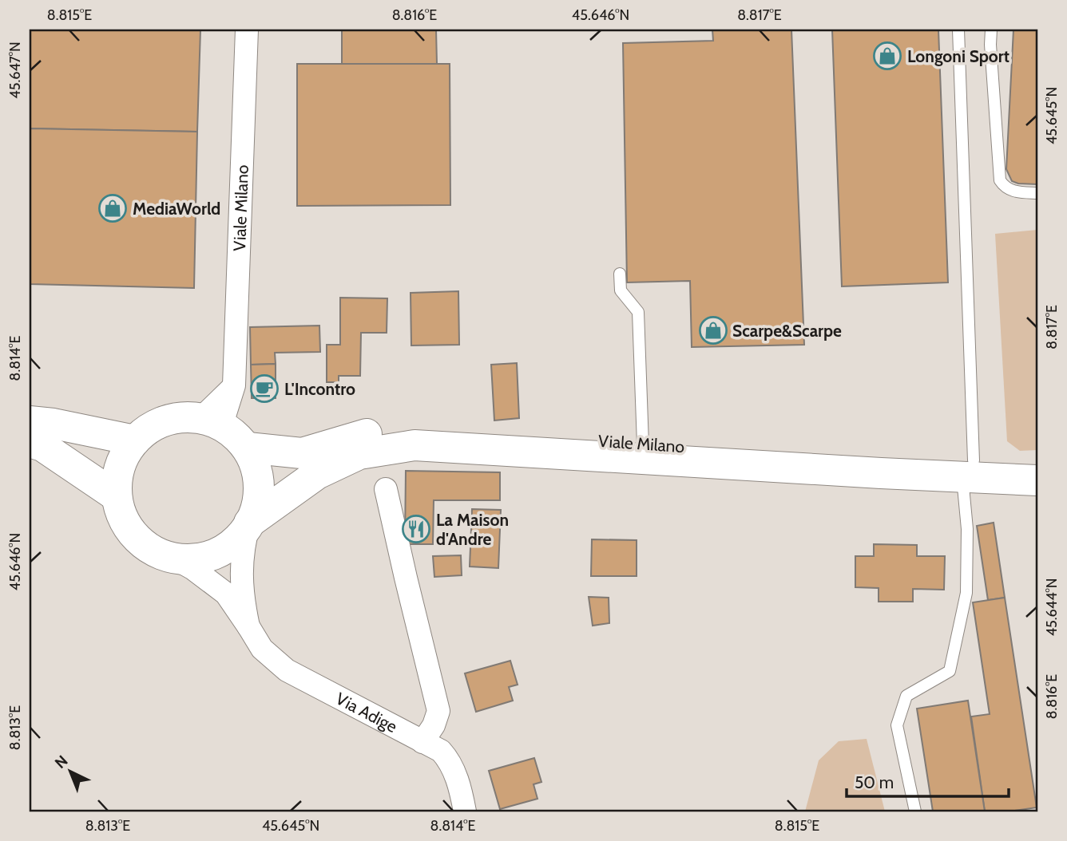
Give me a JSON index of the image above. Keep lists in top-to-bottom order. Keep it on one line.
{"streets":{"main road":["Viale Milano"],"street":["Via Adige"]},"crossings":[["Viale Milano","Via Adige"]],"places":{"shop":["Longoni Sport","MediaWorld","Scarpe&Scarpe"],"cafe":["L'Incontro"],"restaurant":["La Maison d'Andre"]},"scale_bar":"50 m","north":"top left","coordinates":["8.815°E","8.816°E","45.646°N","8.817°E","45.647°N","45.645°N","8.814°E","45.644°N","8.813°E"]}
